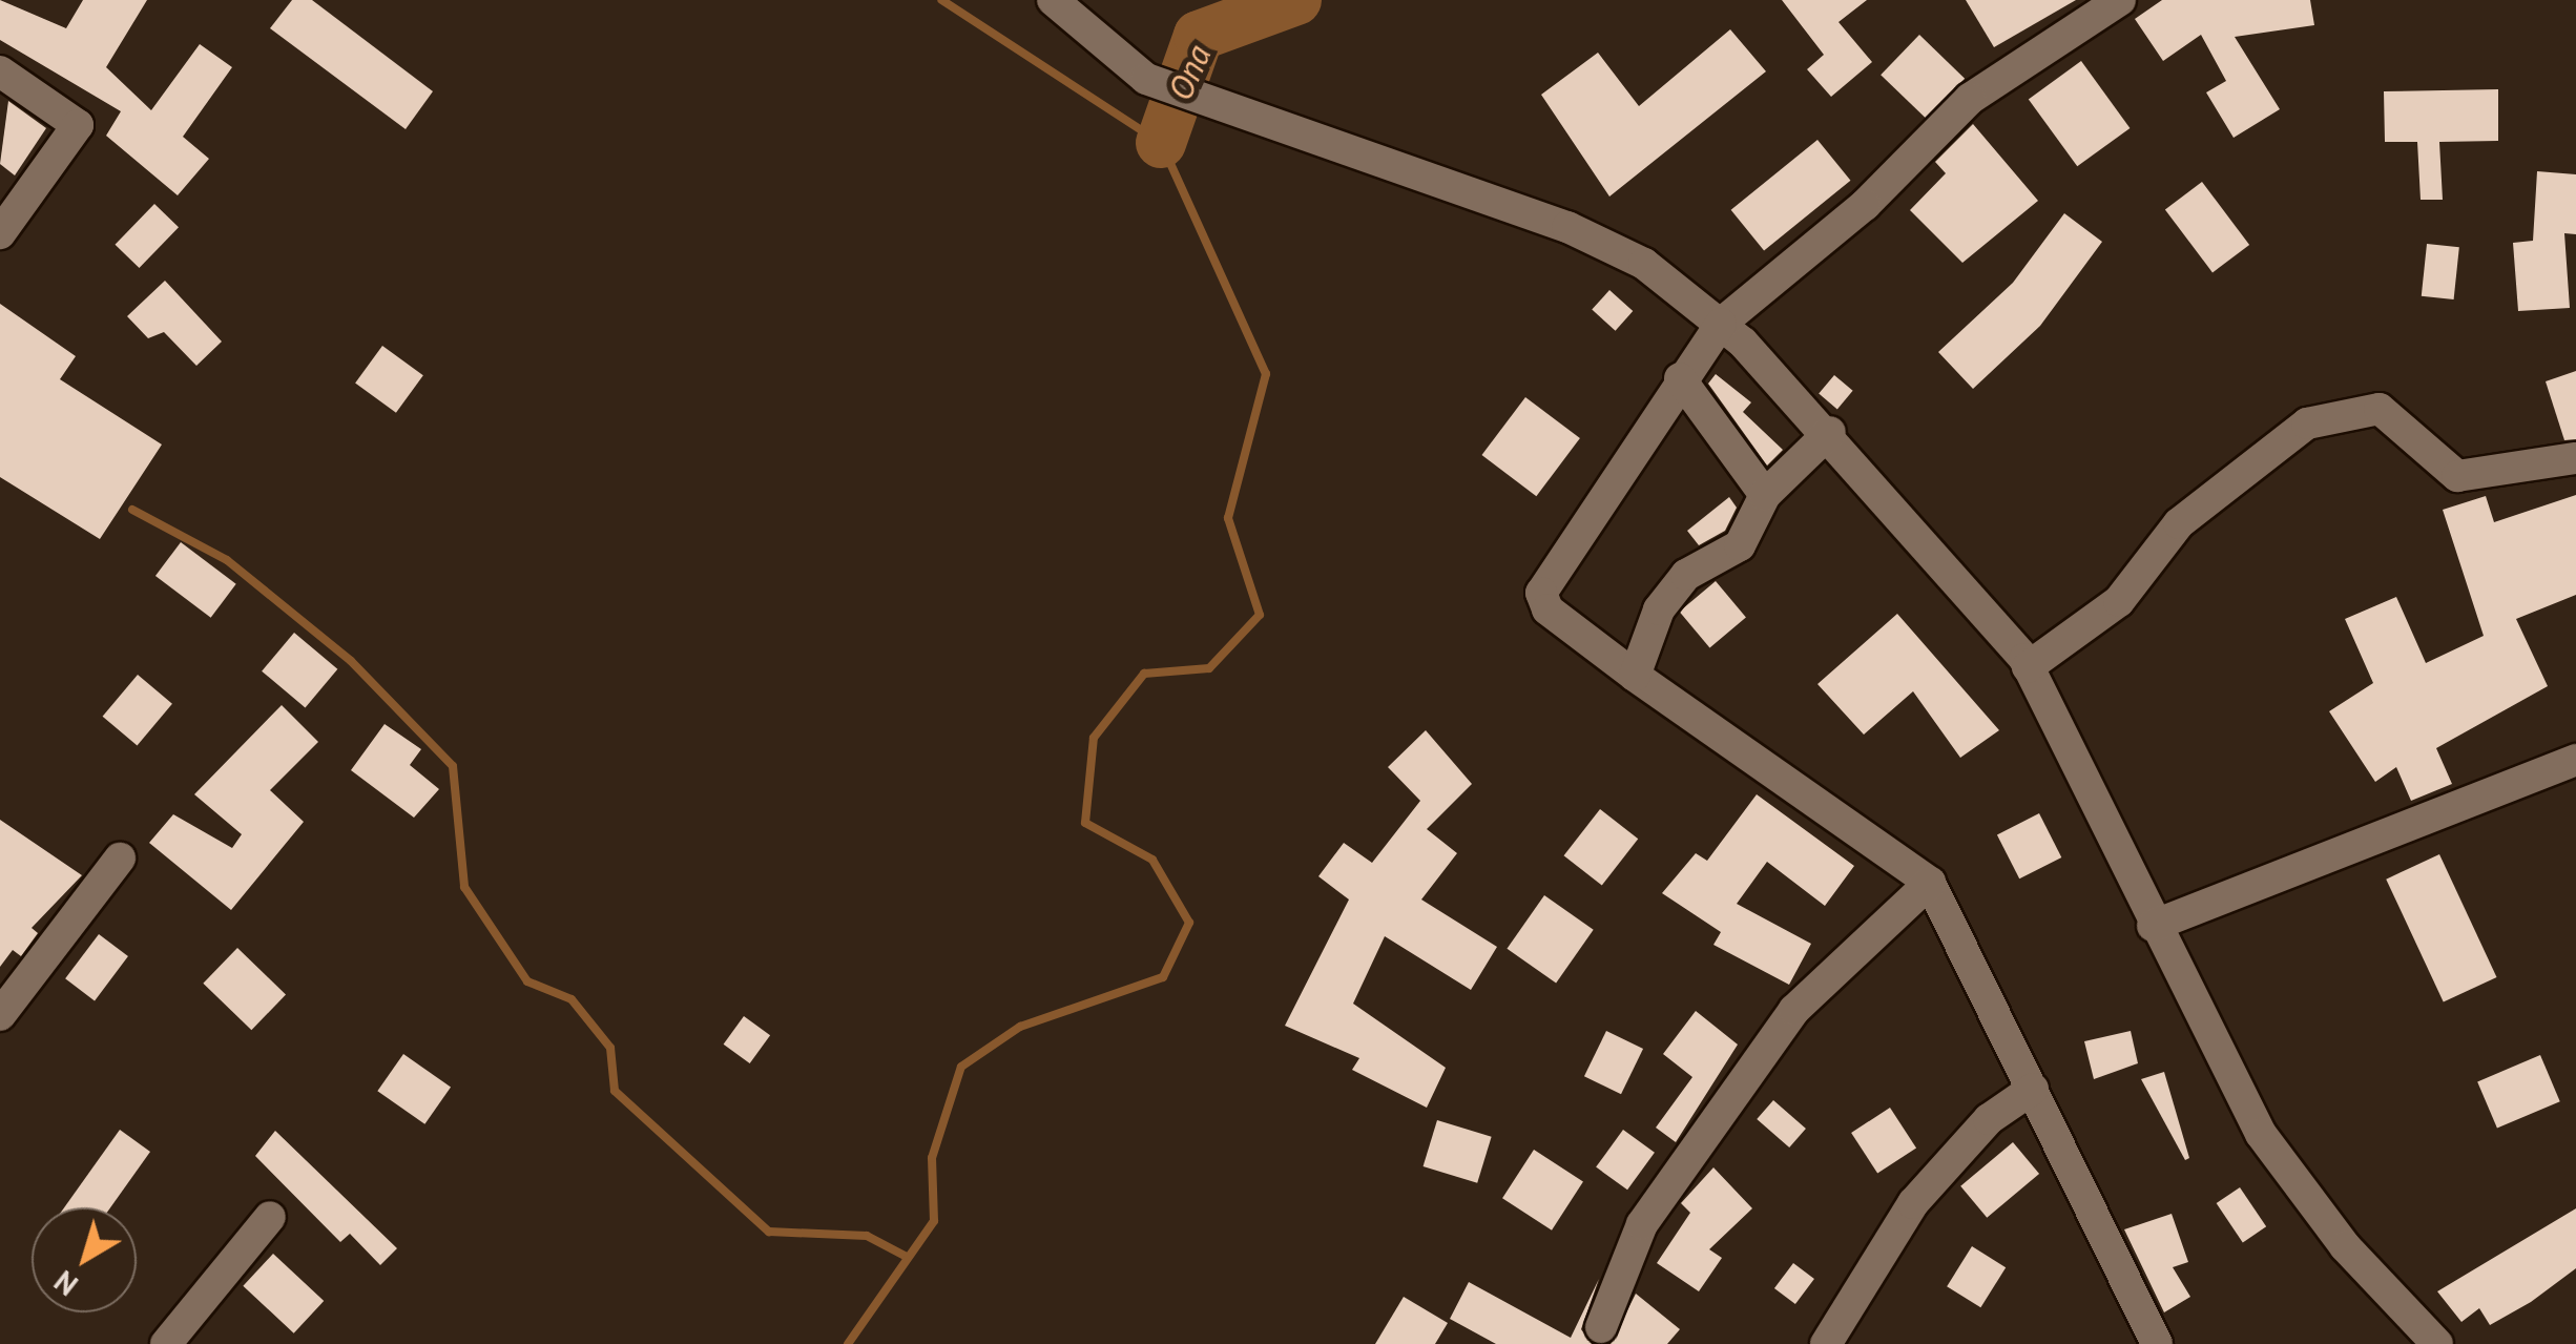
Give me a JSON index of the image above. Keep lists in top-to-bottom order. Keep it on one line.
{"water":["Ona"],"north":"bottom left"}
